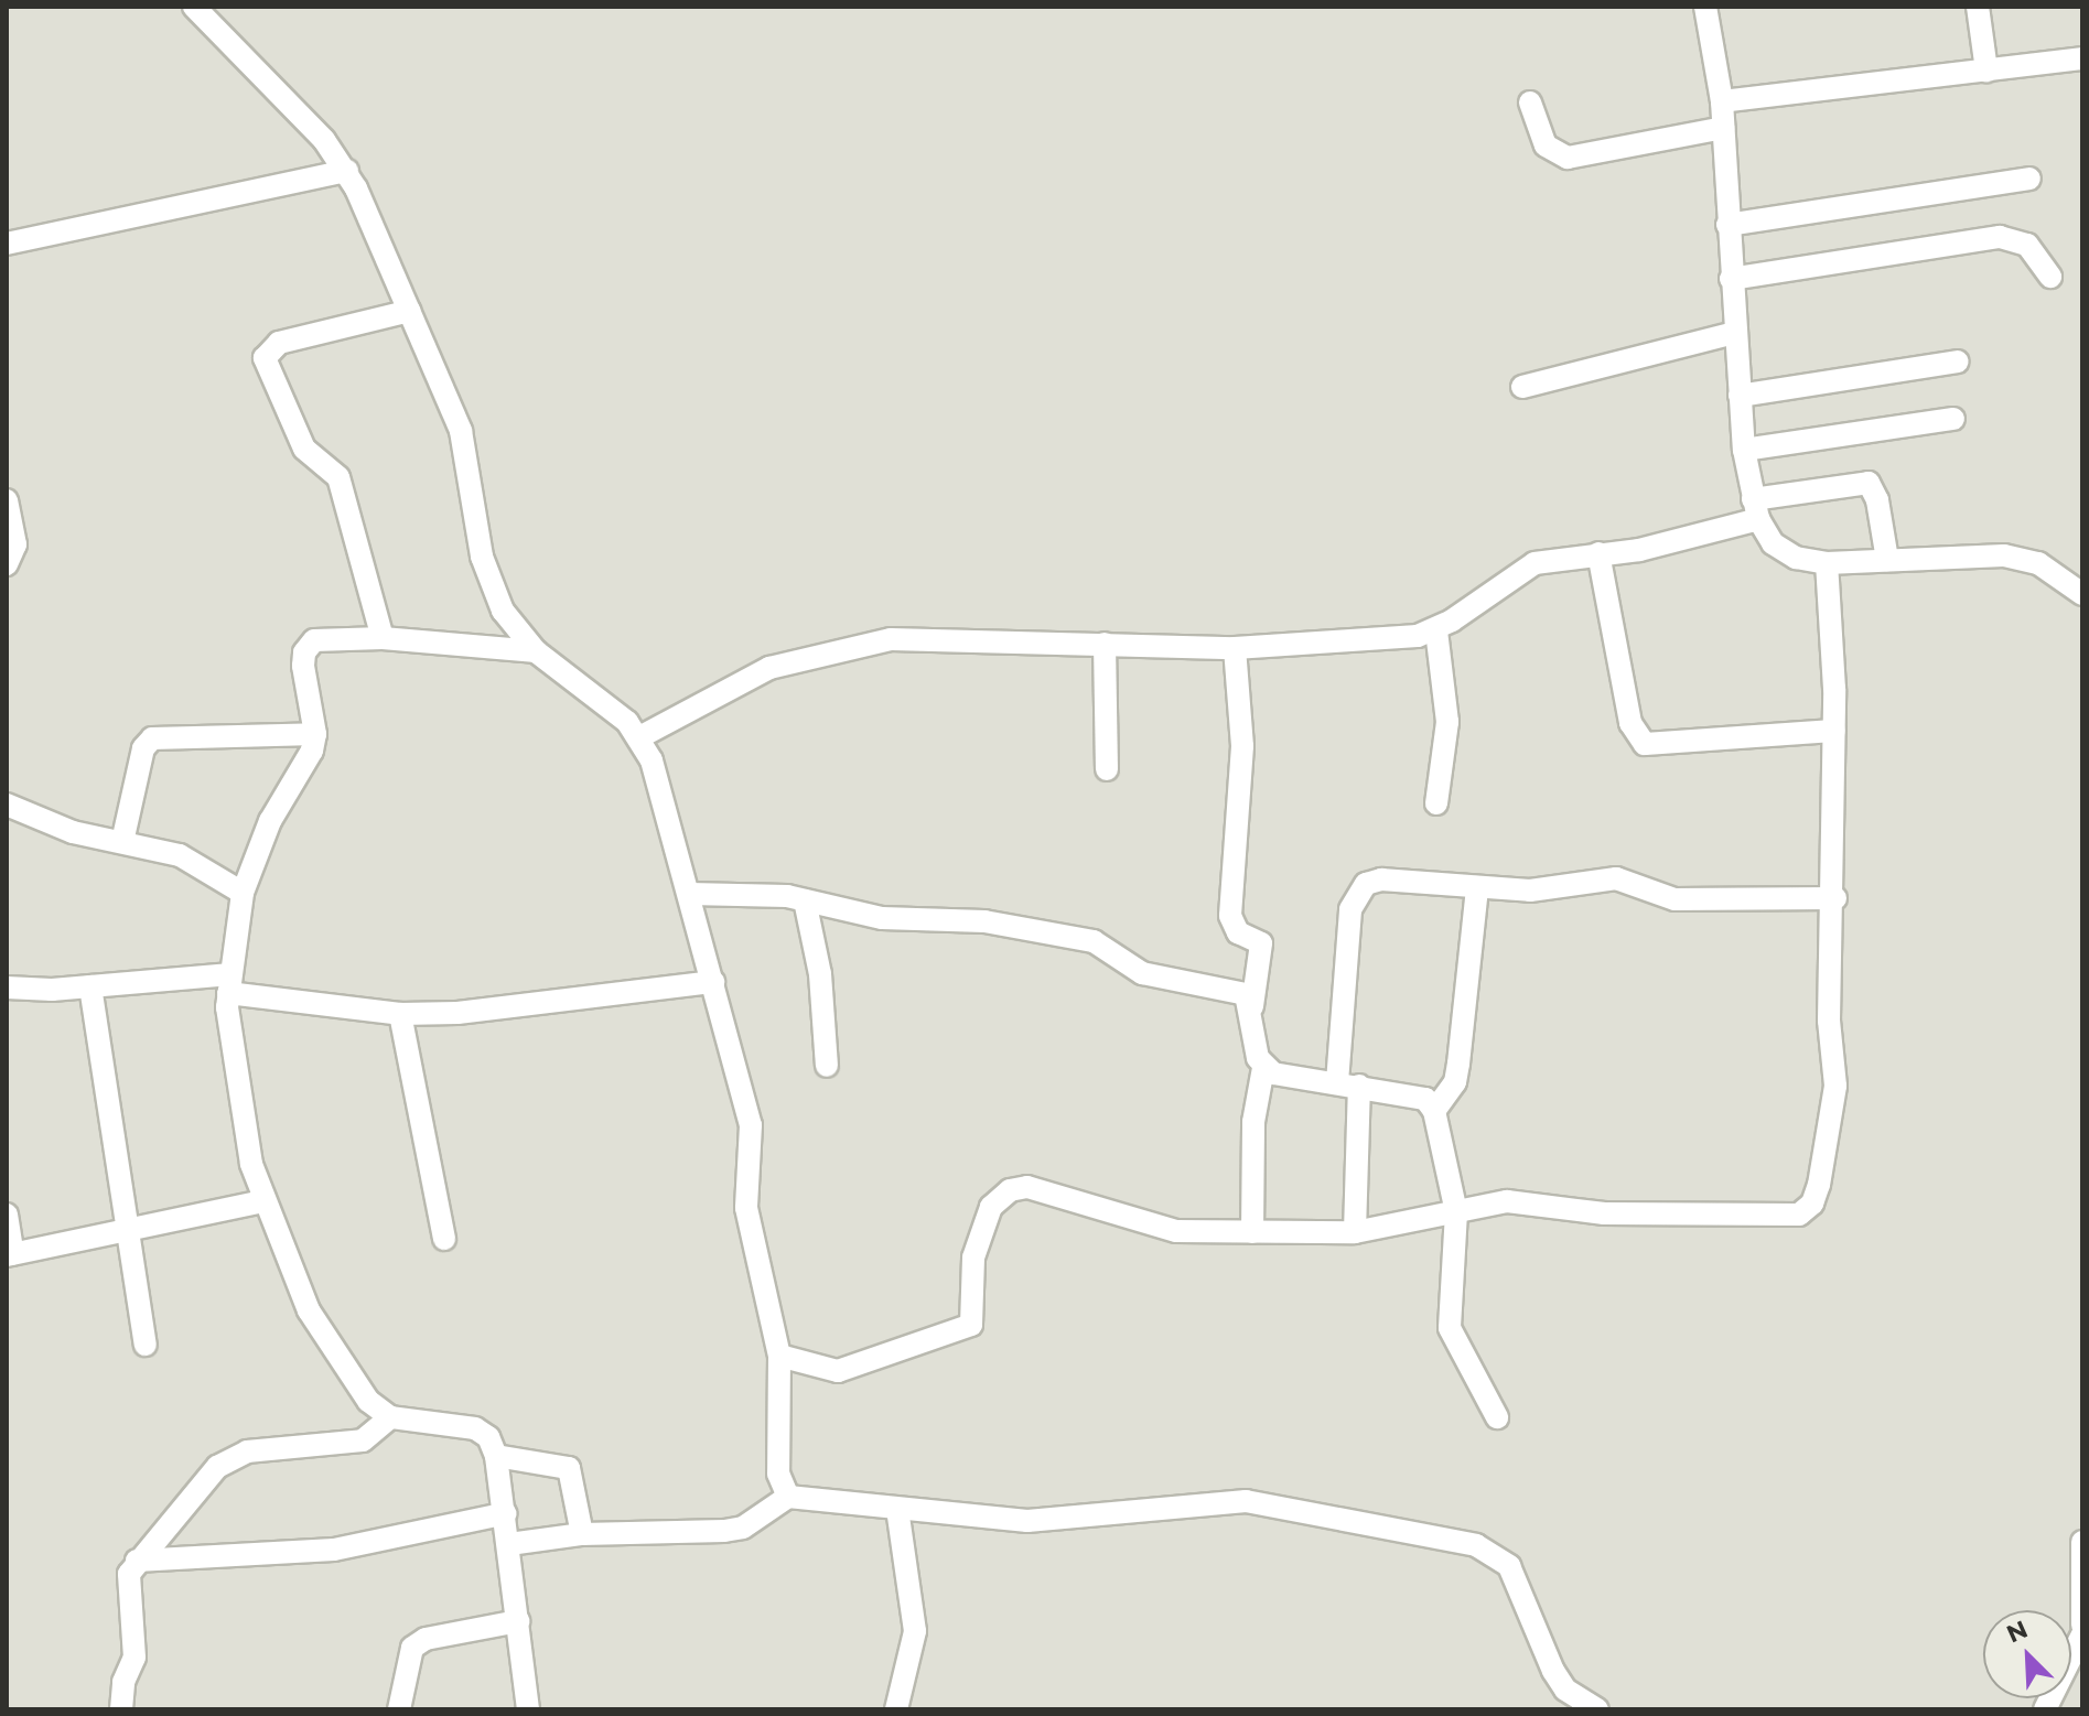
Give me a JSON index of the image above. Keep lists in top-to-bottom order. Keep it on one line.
{"north":"top left"}
